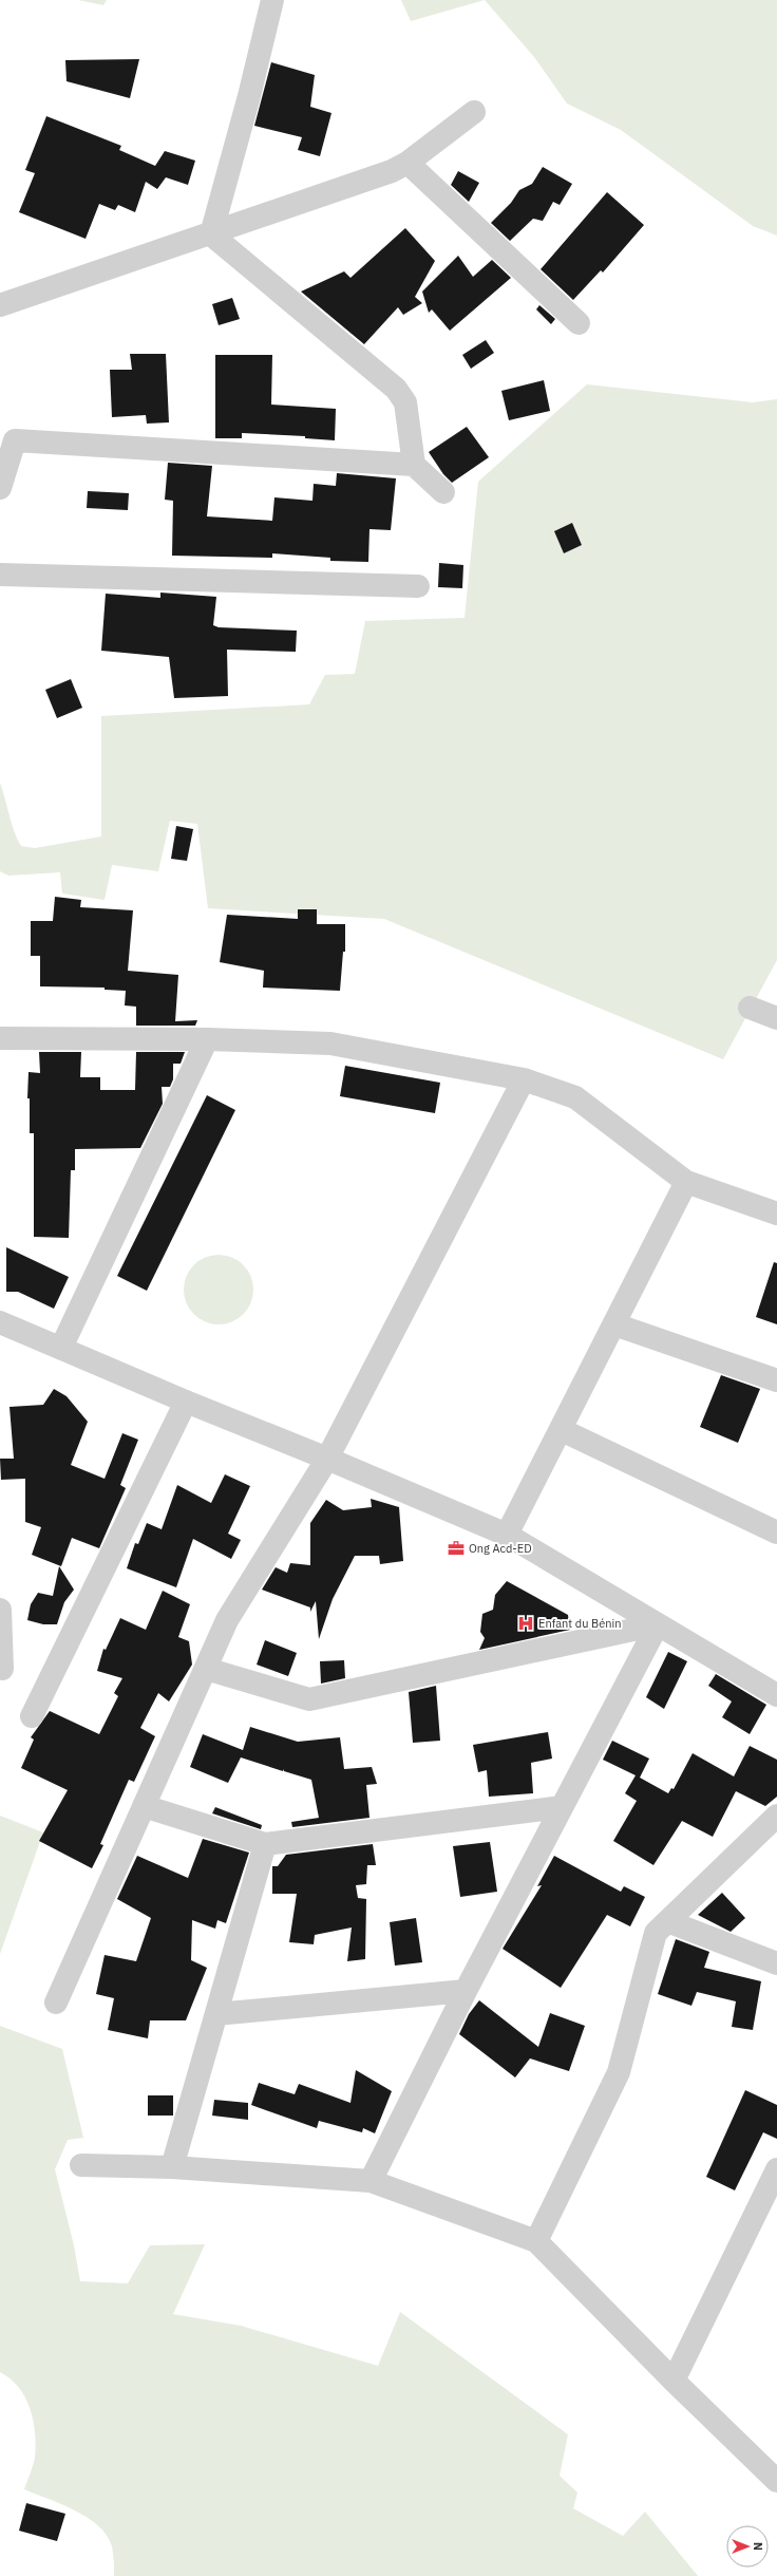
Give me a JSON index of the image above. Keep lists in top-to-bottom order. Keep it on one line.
{"places":{"office":["Ong Acd-ED"],"hospital":["Enfant du Bénin"]},"north":"right"}
